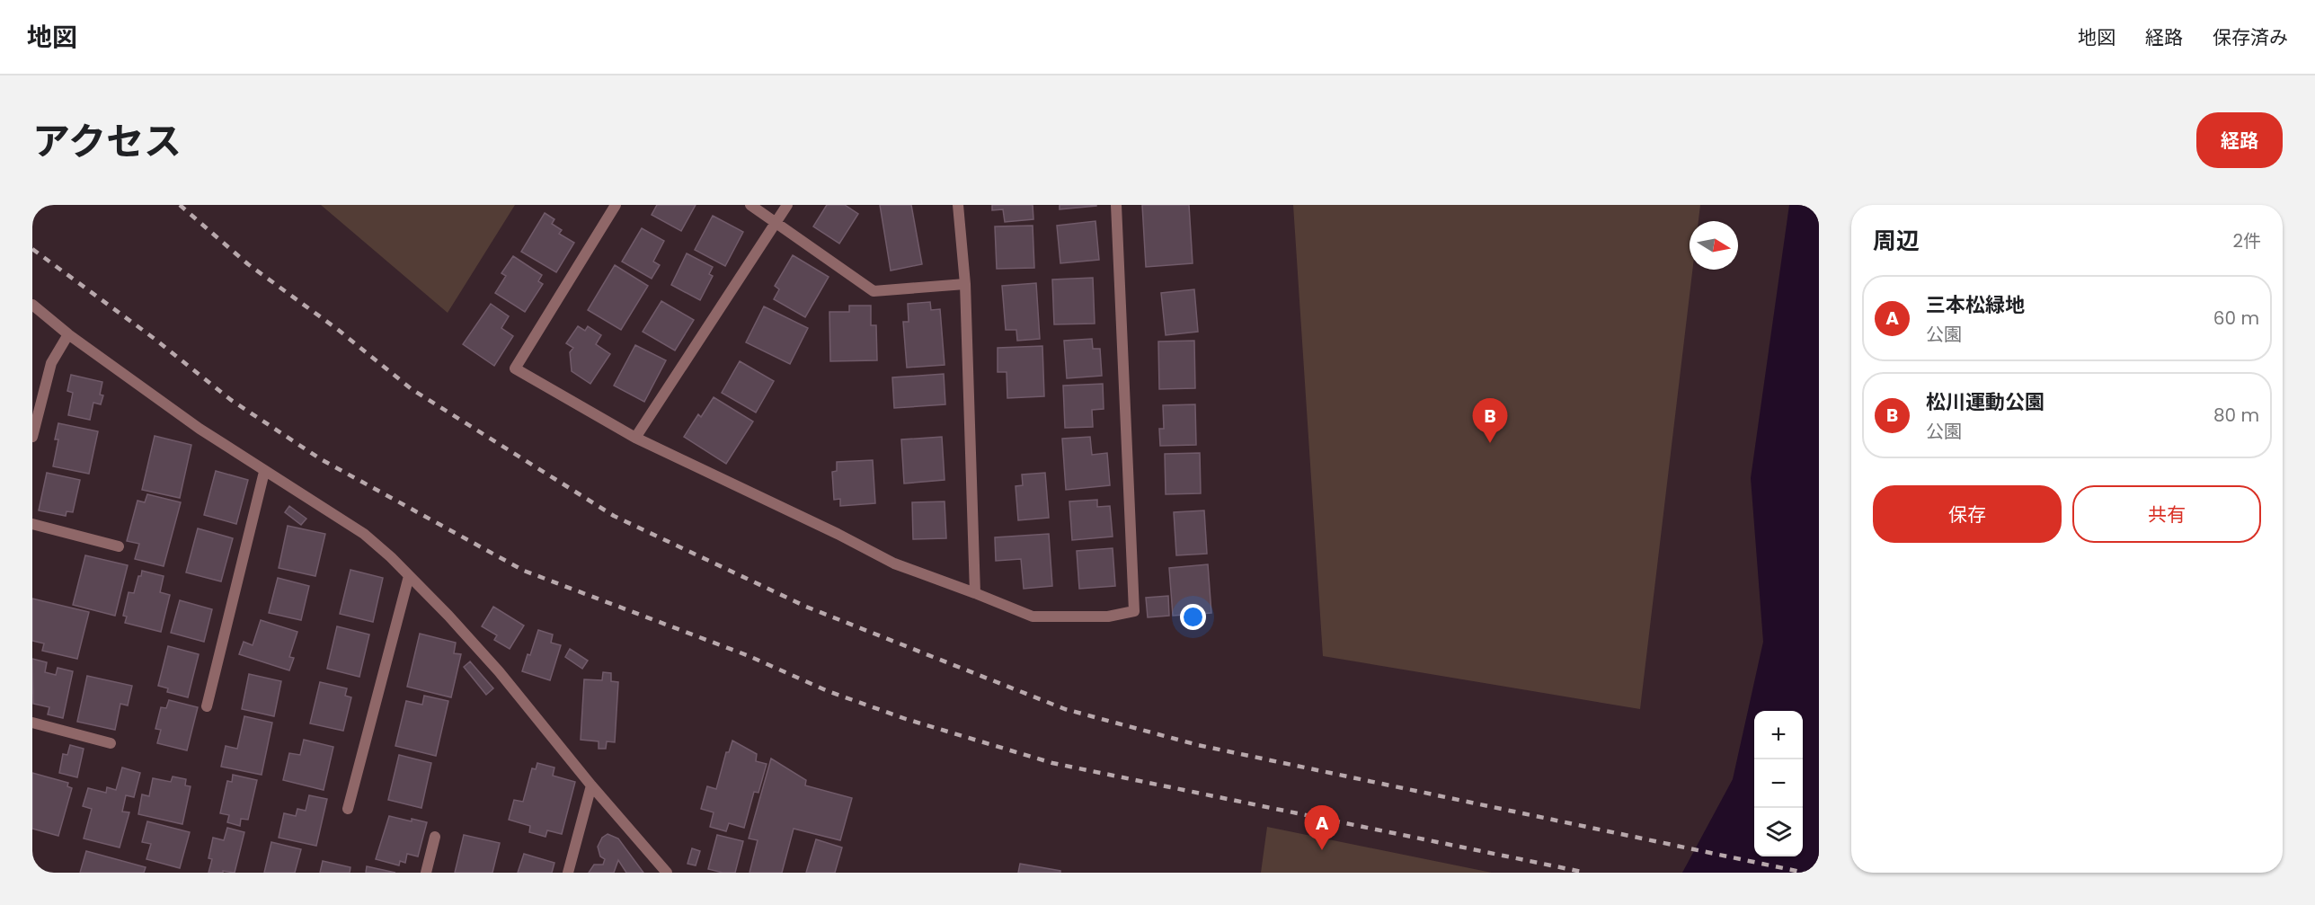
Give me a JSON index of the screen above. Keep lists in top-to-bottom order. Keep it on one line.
{"north":"right","page":{"header":"地図","nav":["地図","経路","保存済み"],"title":"アクセス","buttons":["経路",["保存","共有"]],"heading":["周辺","2件"],"list":[{"mark":"A","name":"三本松緑地","note":"公園","value":"60 m"},{"mark":"B","name":"松川運動公園","note":"公園","value":"80 m"}],"pins":["B","A"],"map_buttons":["+","−"]}}
